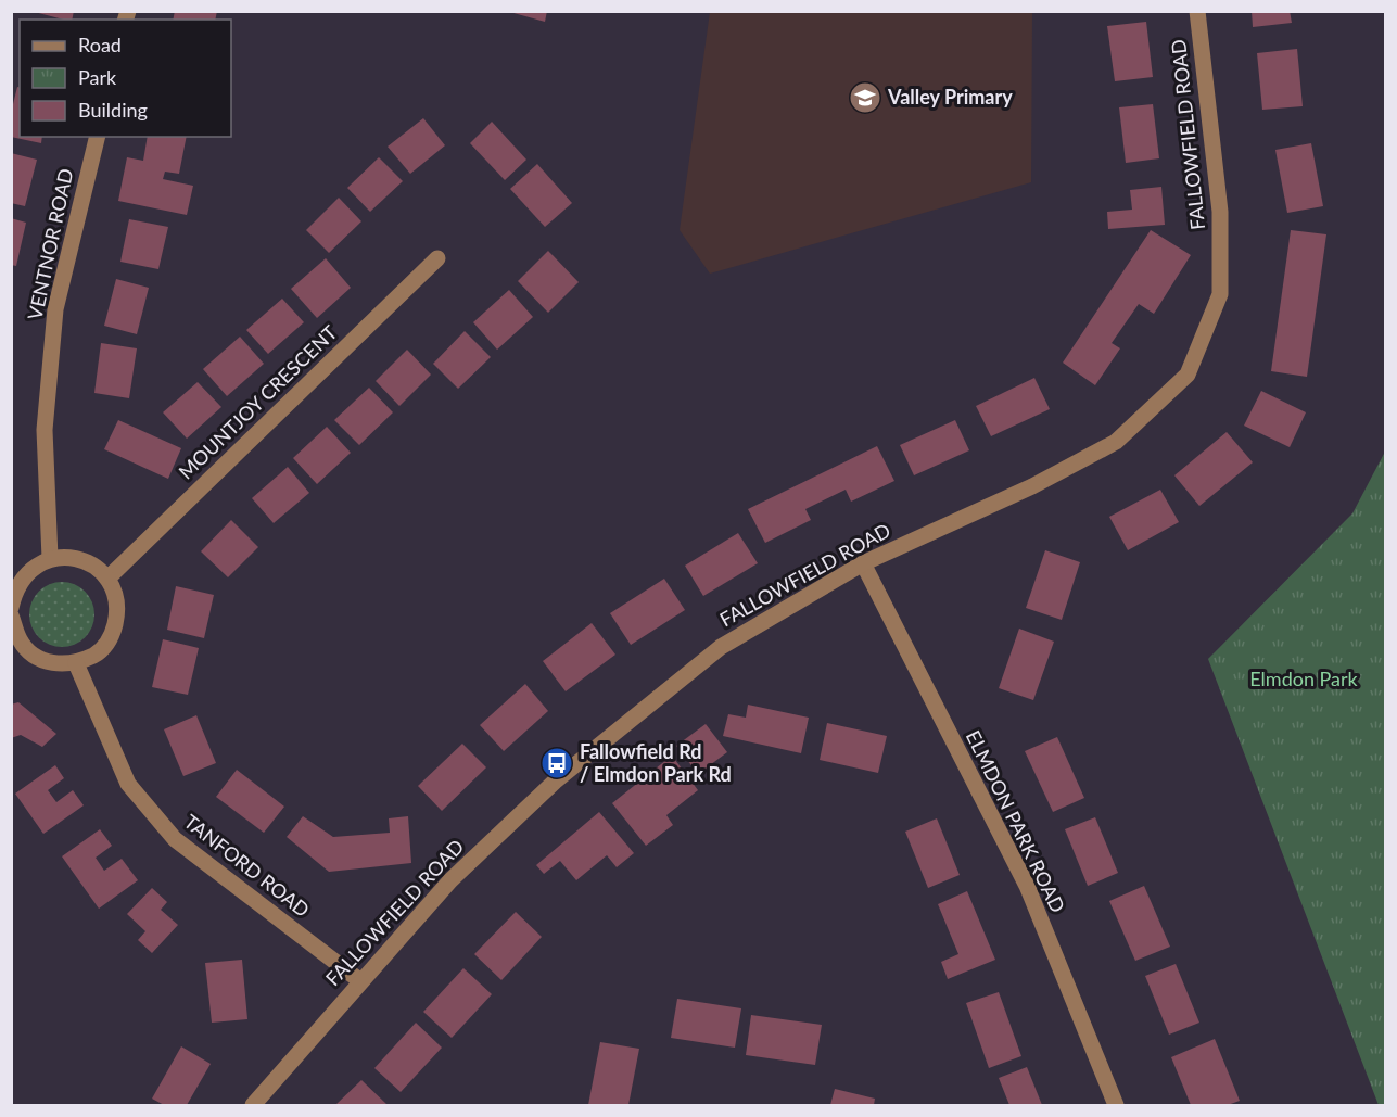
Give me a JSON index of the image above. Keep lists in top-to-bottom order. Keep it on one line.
{"streets":{"street":["FALLOWFIELD ROAD","VENTNOR ROAD","MOUNTJOY CRESCENT","ELMDON PARK ROAD","TANFORD ROAD"]},"crossings":[["FALLOWFIELD ROAD","ELMDON PARK ROAD"],["FALLOWFIELD ROAD","TANFORD ROAD"]],"parks":["Elmdon Park"],"places":{"school or university":["Valley Primary"],"bus stop":["Fallowfield Rd / Elmdon Park Rd"]},"legend":["Road","Park","Building"]}
